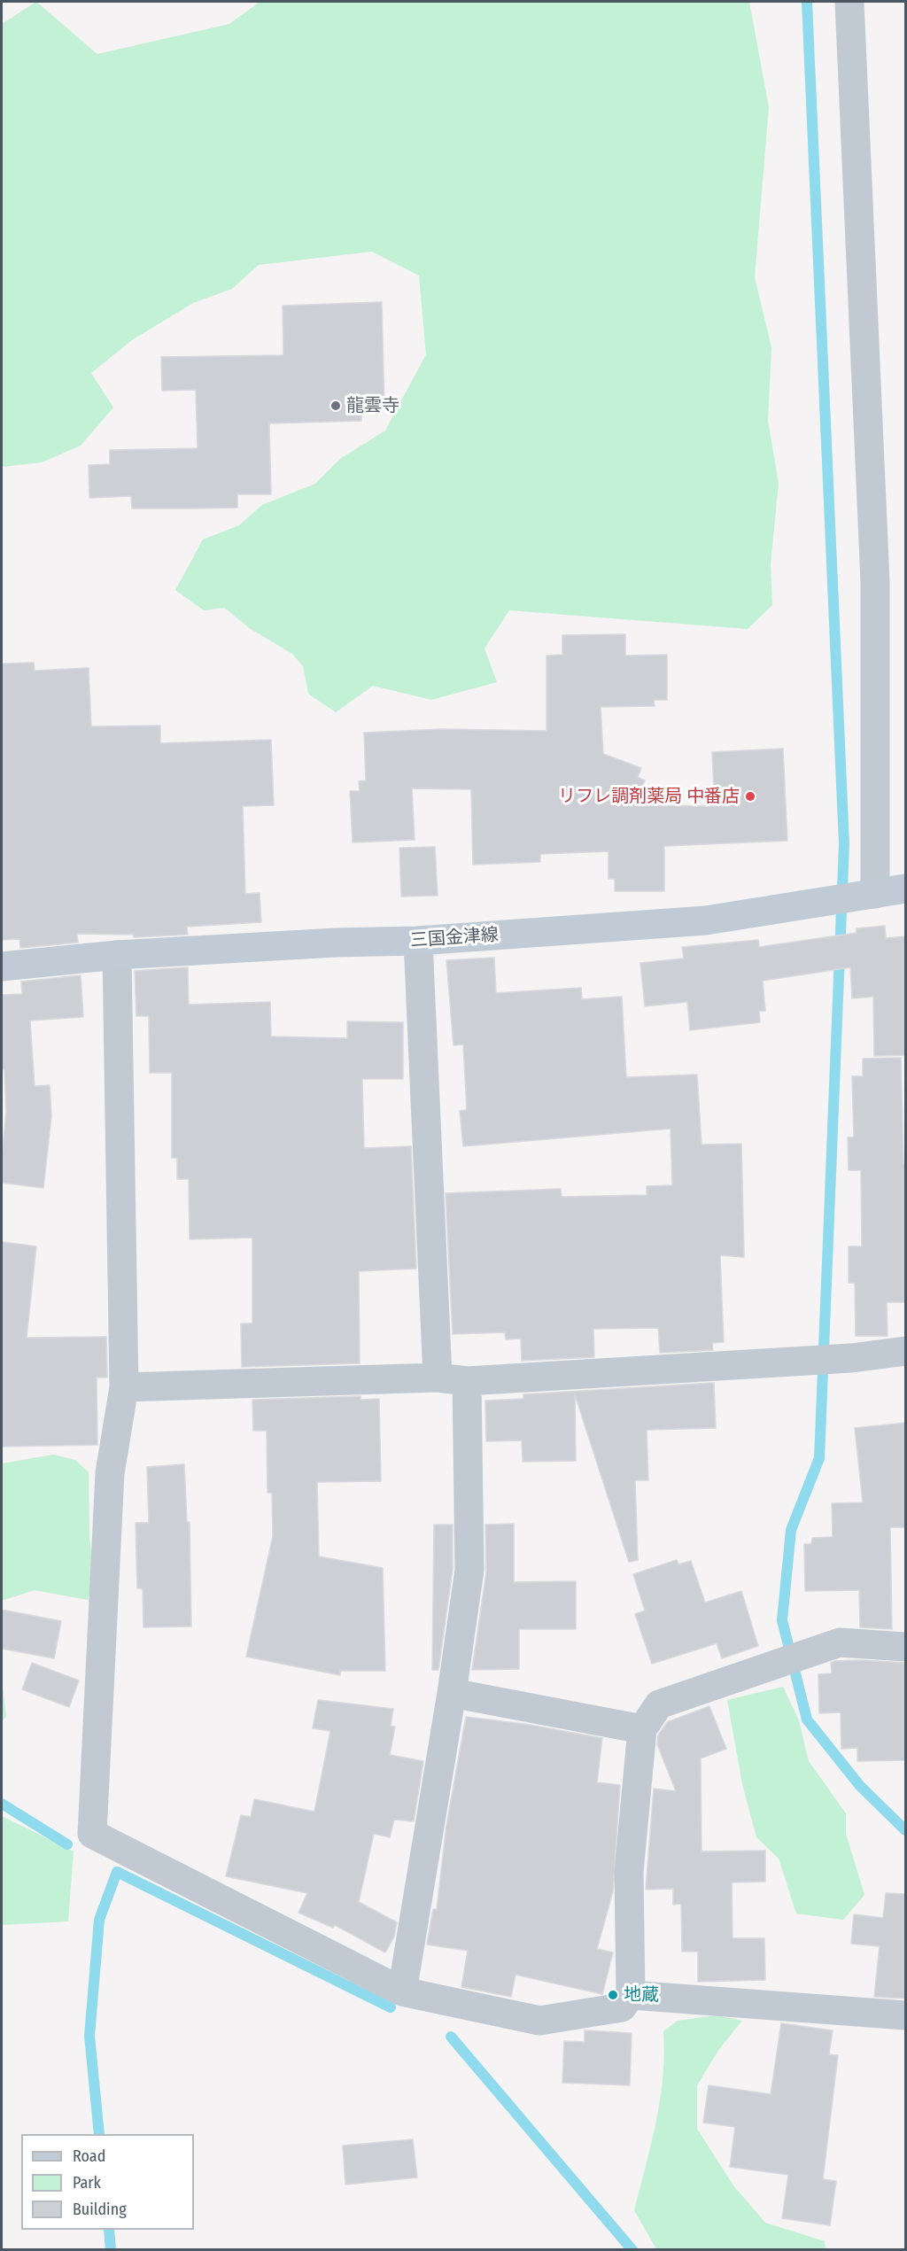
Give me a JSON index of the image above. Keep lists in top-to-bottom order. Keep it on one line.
{"streets":{"main road":["三国金津線"]},"places":["龍雲寺","リフレ調剤薬局 中番店","地蔵"],"legend":["Road","Park","Building"]}
